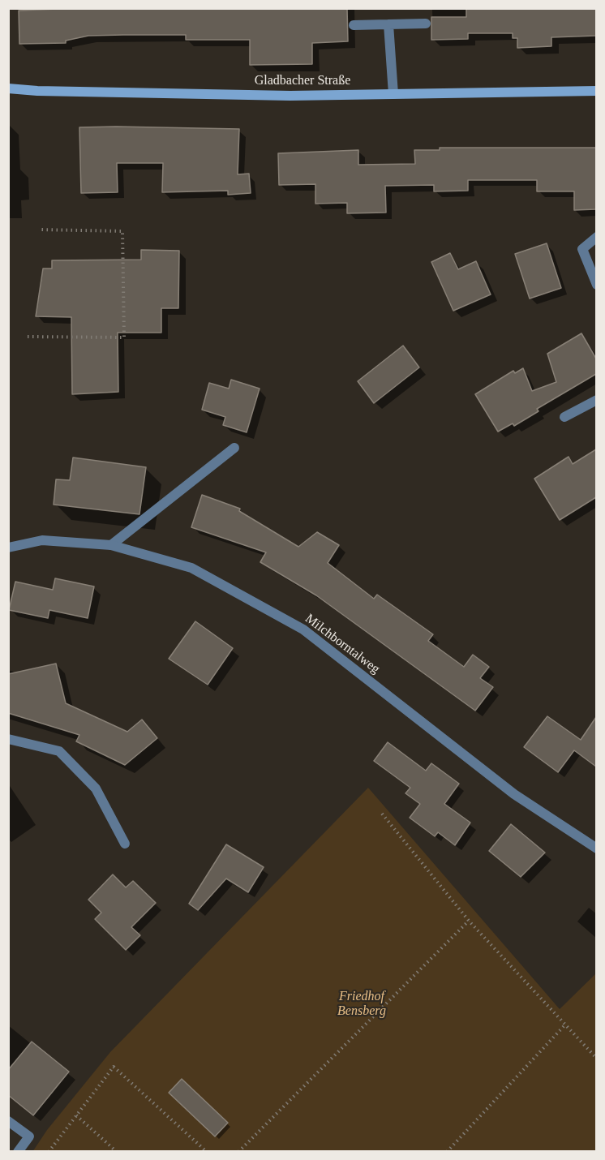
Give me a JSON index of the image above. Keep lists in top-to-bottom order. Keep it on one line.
{"streets":{"main road":["Gladbacher Straße"],"street":["Milchborntalweg"]},"parks":["Friedhof Bensberg"]}
